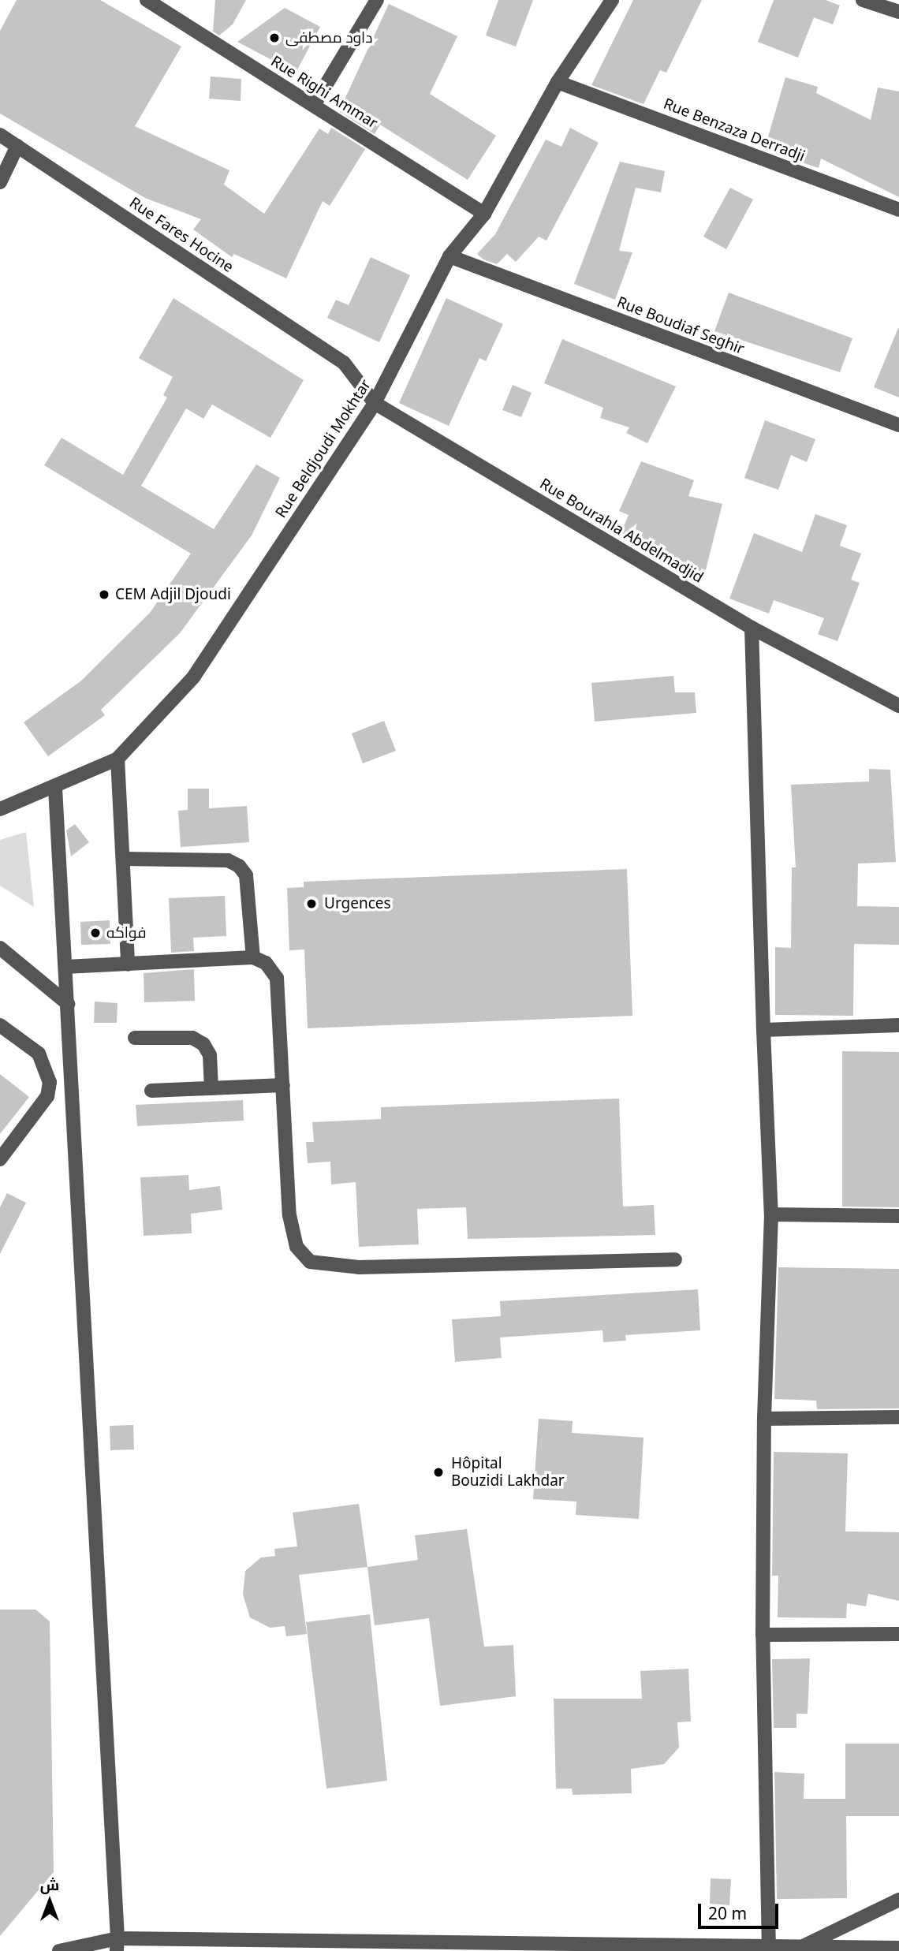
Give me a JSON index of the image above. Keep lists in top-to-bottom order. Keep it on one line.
{"streets":{"street":["Rue Righi Ammar","Rue Benzaza Derradji","Rue Fares Hocine","Rue Boudiaf Seghir","Rue Beldjoudi Mokhtar","Rue Bourahla Abdelmadjid"]},"crossings":[["Rue Righi Ammar","Rue Beldjoudi Mokhtar"],["Rue Benzaza Derradji","Rue Beldjoudi Mokhtar"],["Rue Fares Hocine","Rue Bourahla Abdelmadjid"],["Rue Boudiaf Seghir","Rue Beldjoudi Mokhtar"],["Rue Beldjoudi Mokhtar","Rue Bourahla Abdelmadjid"]],"places":["داود مصطفى","CEM Adjil Djoudi","Urgences","فواكه","Hôpital Bouzidi Lakhdar"],"scale_bar":"20 m","north":"top"}
